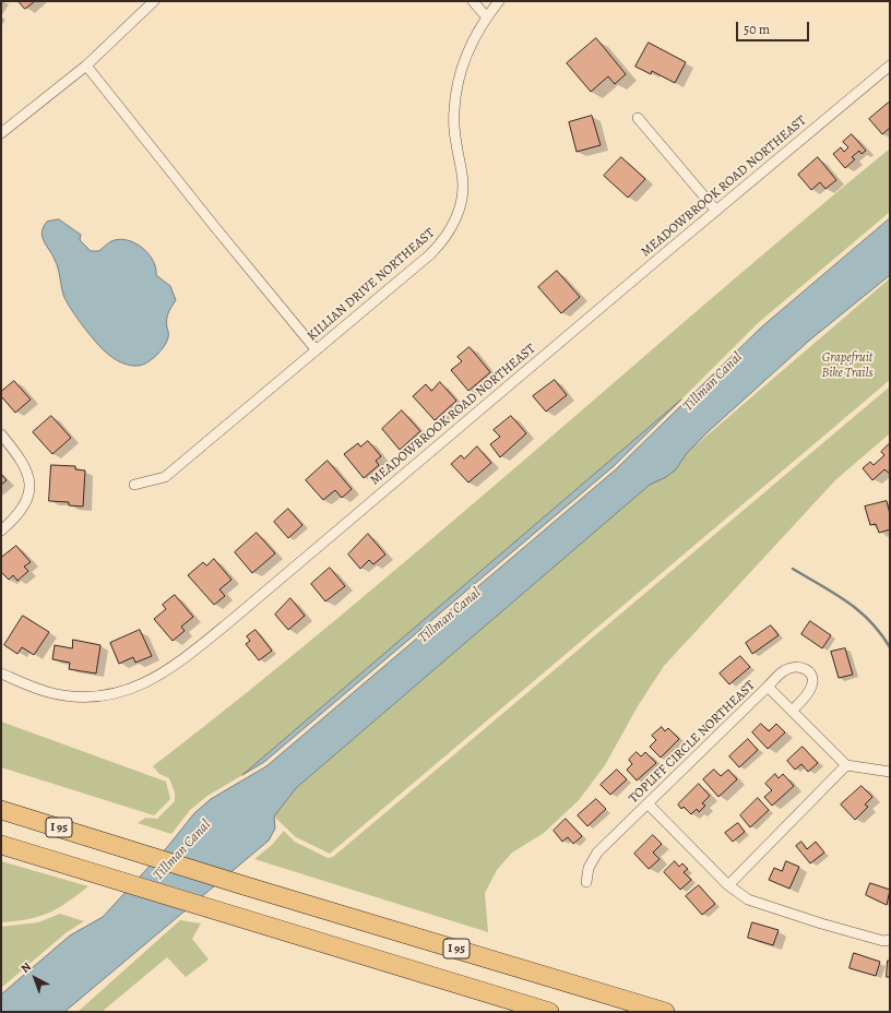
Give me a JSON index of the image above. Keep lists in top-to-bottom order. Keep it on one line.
{"streets":{"highway":["I 95"],"street":["MEADOWBROOK ROAD NORTHEAST","KILLIAN DRIVE NORTHEAST","TOPLIFF CIRCLE NORTHEAST"]},"water":["Tillman Canal"],"parks":["Grapefruit Bike Trails"],"scale_bar":"50 m","north":"top left"}
